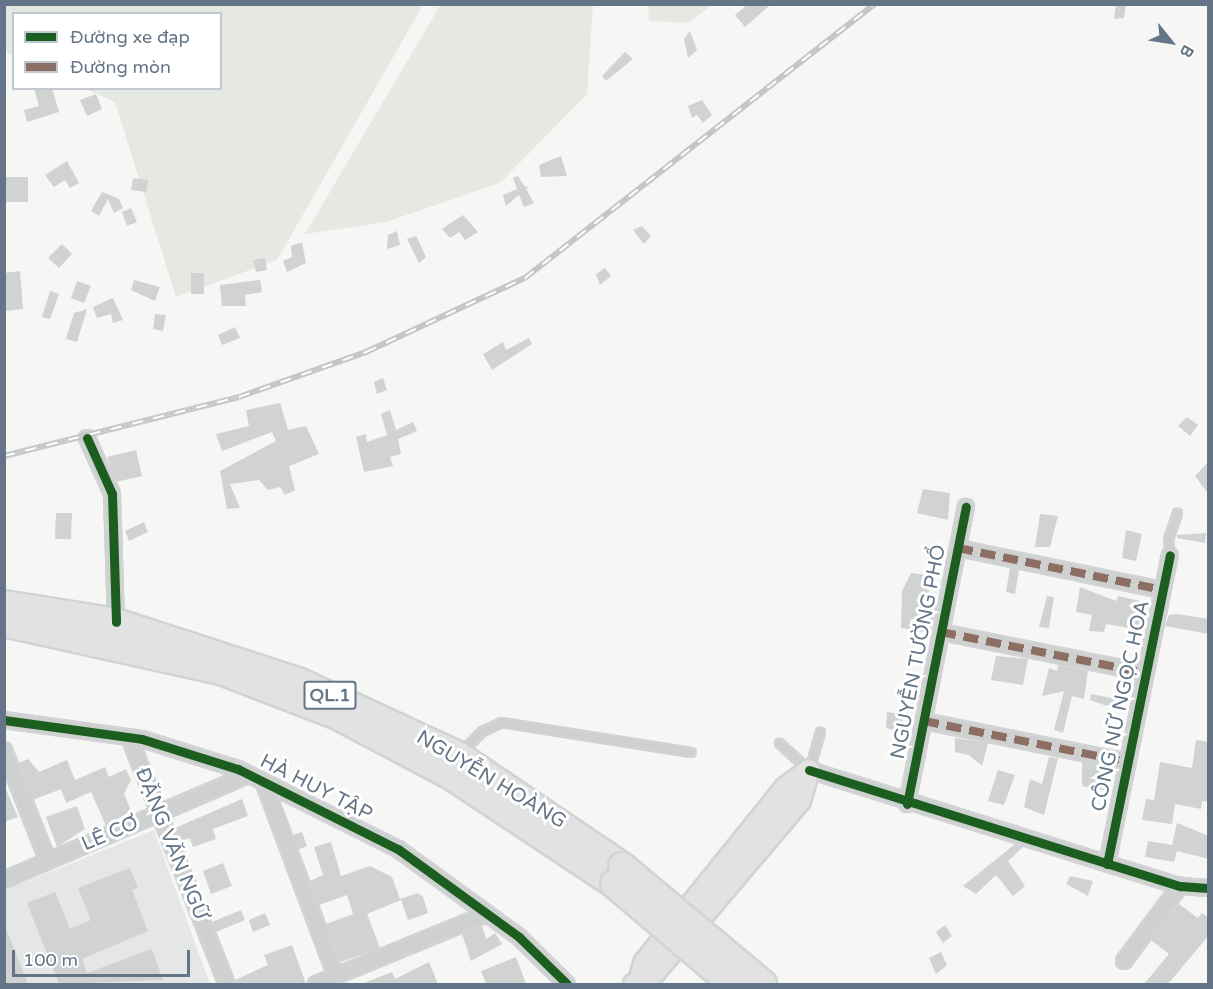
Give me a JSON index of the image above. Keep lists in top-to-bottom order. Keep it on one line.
{"streets":{"highway":["QL.1","NGUYỄN HOÀNG"],"street":["NGUYỄN TƯỜNG PHỔ","CÔNG NỮ NGỌC HOA","HÀ HUY TẬP","LÊ CƠ","ĐẶNG VĂN NGỮ"]},"crossings":[["HÀ HUY TẬP","LÊ CƠ"],["HÀ HUY TẬP","ĐẶNG VĂN NGỮ"],["LÊ CƠ","ĐẶNG VĂN NGỮ"]],"legend":["Đường xe đạp","Đường mòn"],"scale_bar":"100 m","north":"bottom right"}
